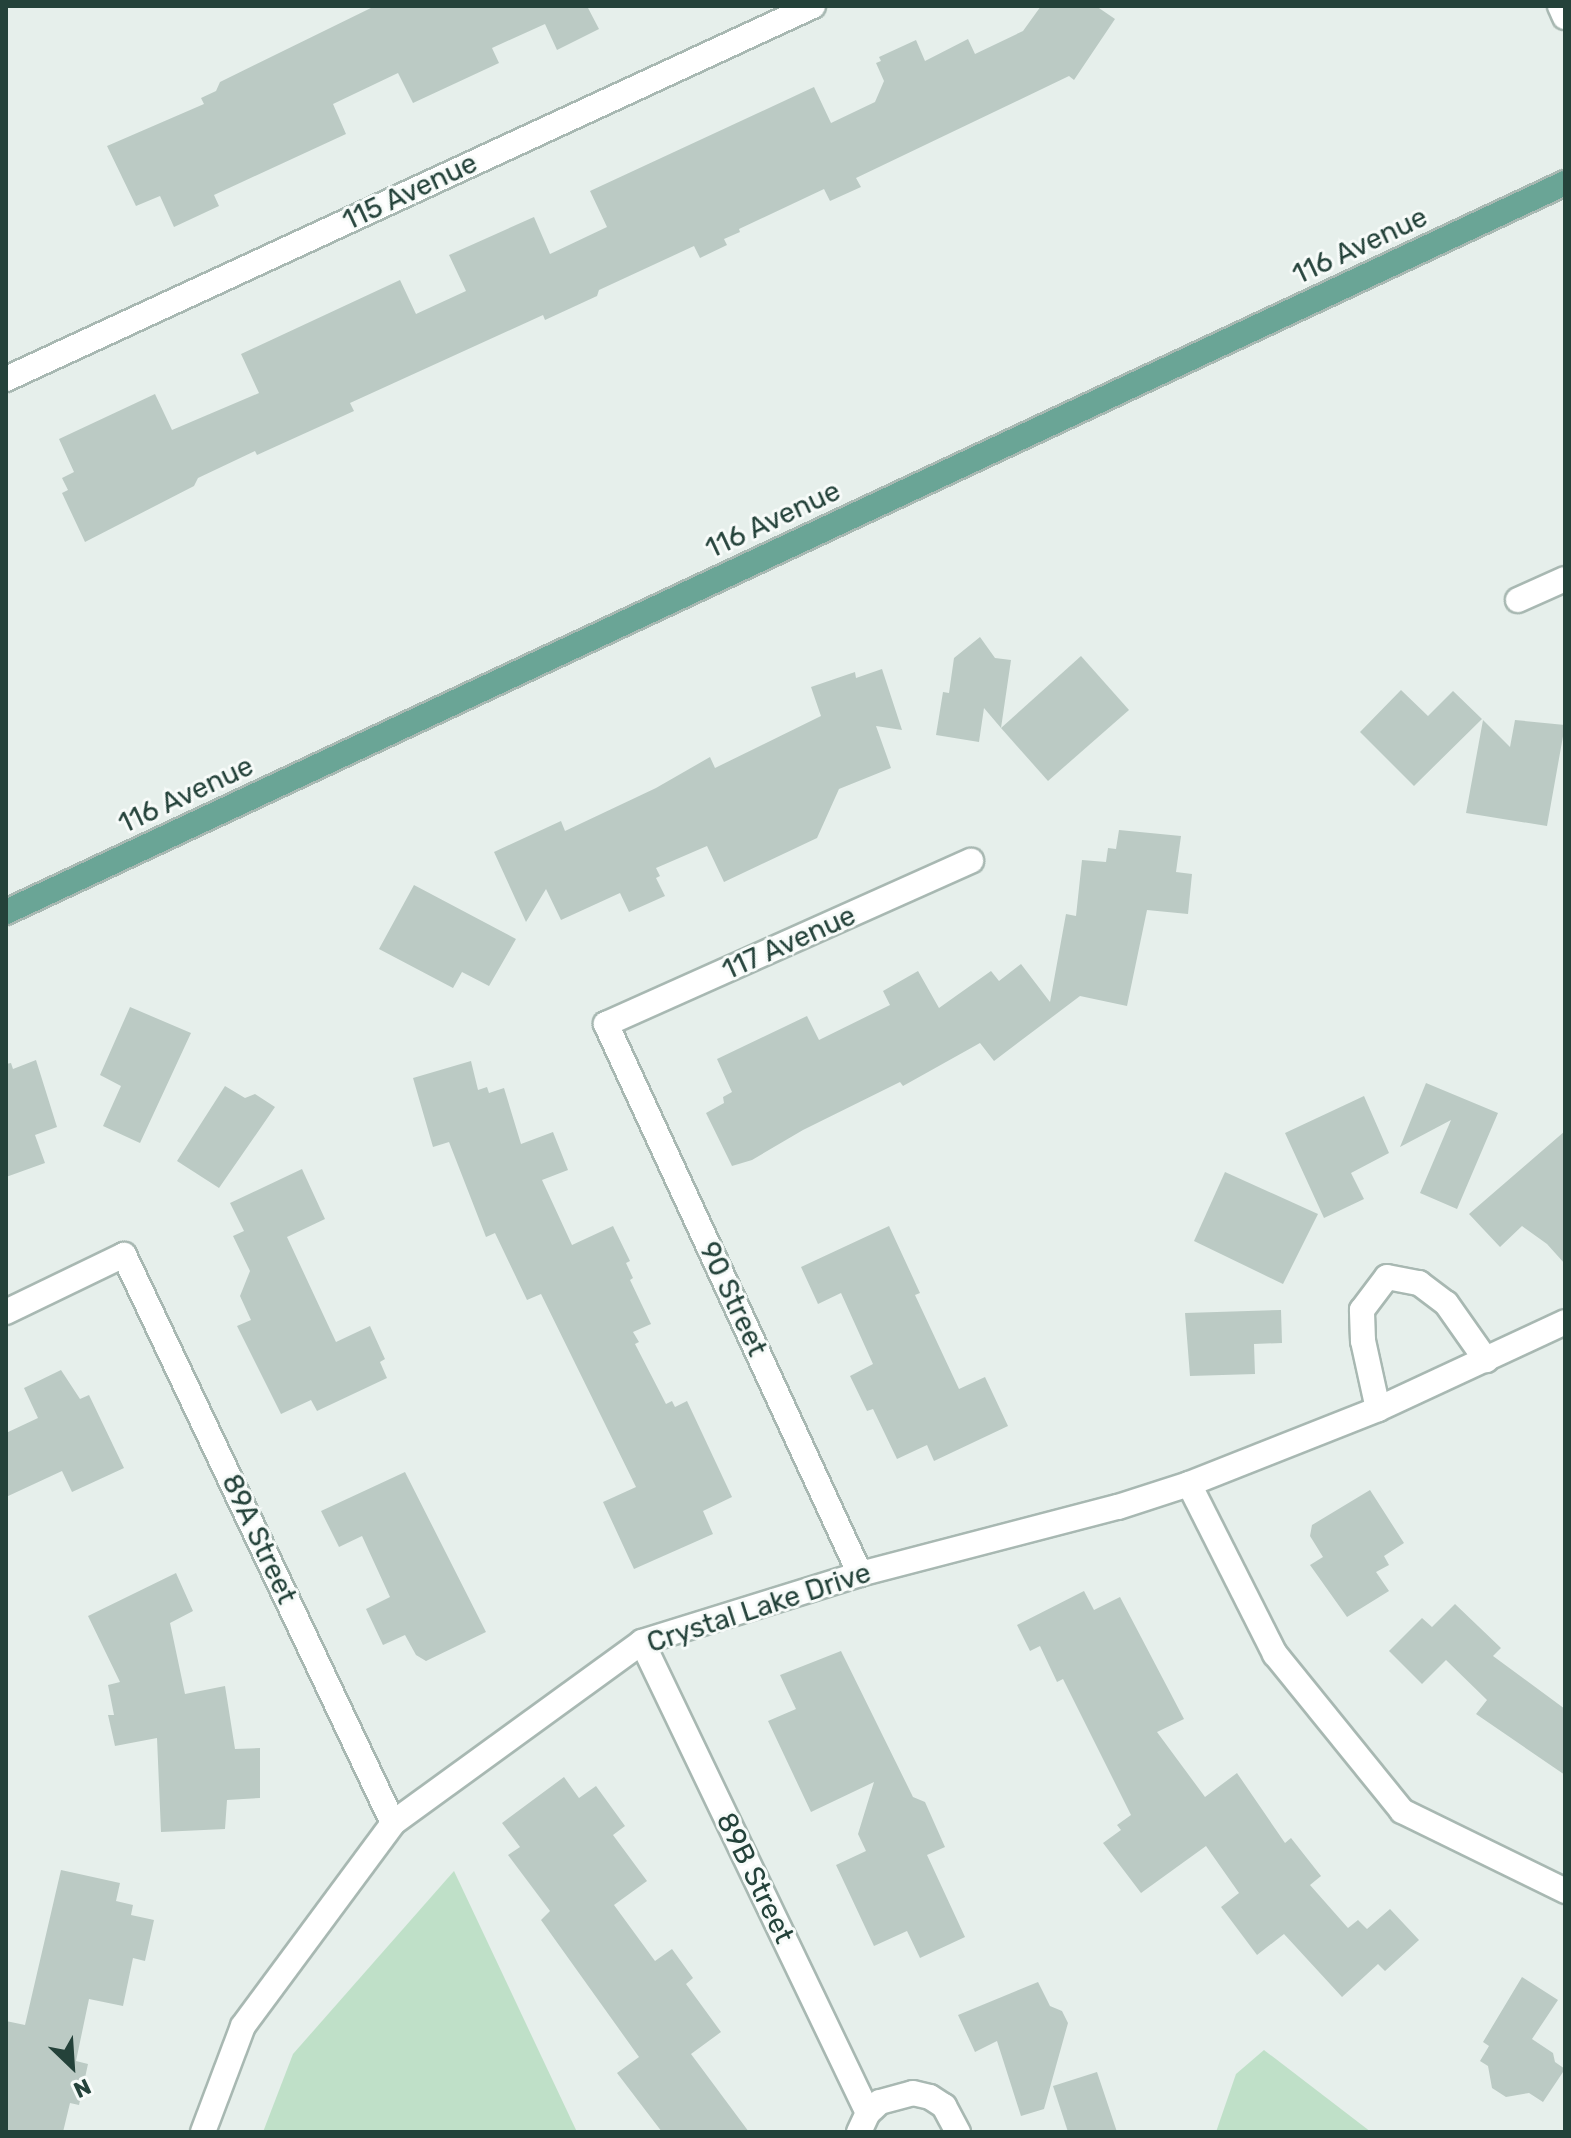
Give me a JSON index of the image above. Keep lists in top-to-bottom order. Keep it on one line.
{"streets":{"main road":["116 Avenue"],"street":["115 Avenue","117 Avenue","90 Street","89A Street","Crystal Lake Drive","89B Street"]},"crossings":[["117 Avenue","90 Street"],["90 Street","Crystal Lake Drive"],["89A Street","Crystal Lake Drive"],["Crystal Lake Drive","89B Street"]],"north":"bottom right"}
